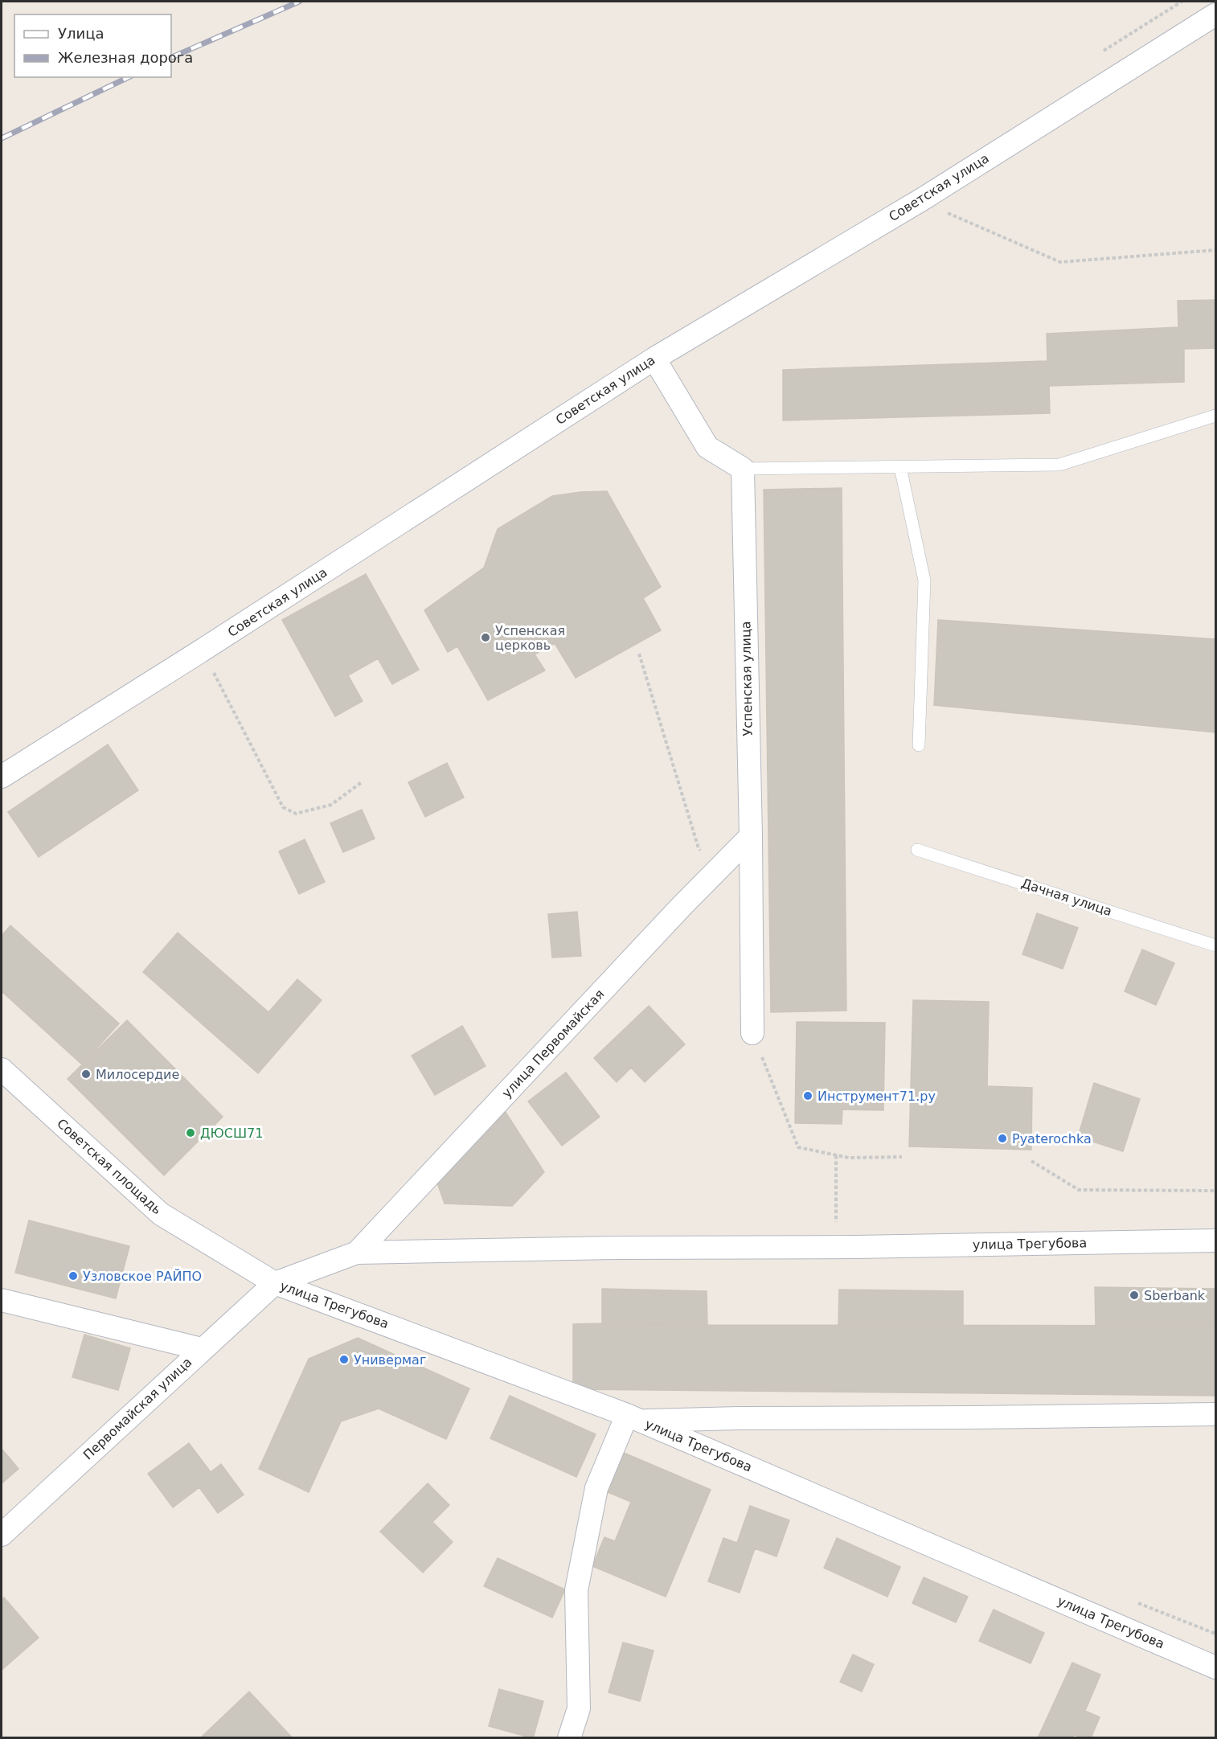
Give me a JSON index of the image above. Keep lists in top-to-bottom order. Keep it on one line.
{"streets":{"street":["Советская улица","Успенская улица","улица Первомайская","Советская площадь","улица Трегубова","Первомайская улица"],"lane":["Дачная улица"]},"crossings":[["Успенская улица","улица Первомайская"],["улица Первомайская","улица Трегубова"],["Советская площадь","улица Трегубова"],["Советская площадь","Первомайская улица"],["улица Трегубова","Первомайская улица"]],"places":["Успенская церковь","Милосердие","Инструмент71.ру","ДЮСШ71","Pyaterochka","Узловское РАЙПО","Sberbank","Универмаг"],"legend":["Улица","Железная дорога"]}
